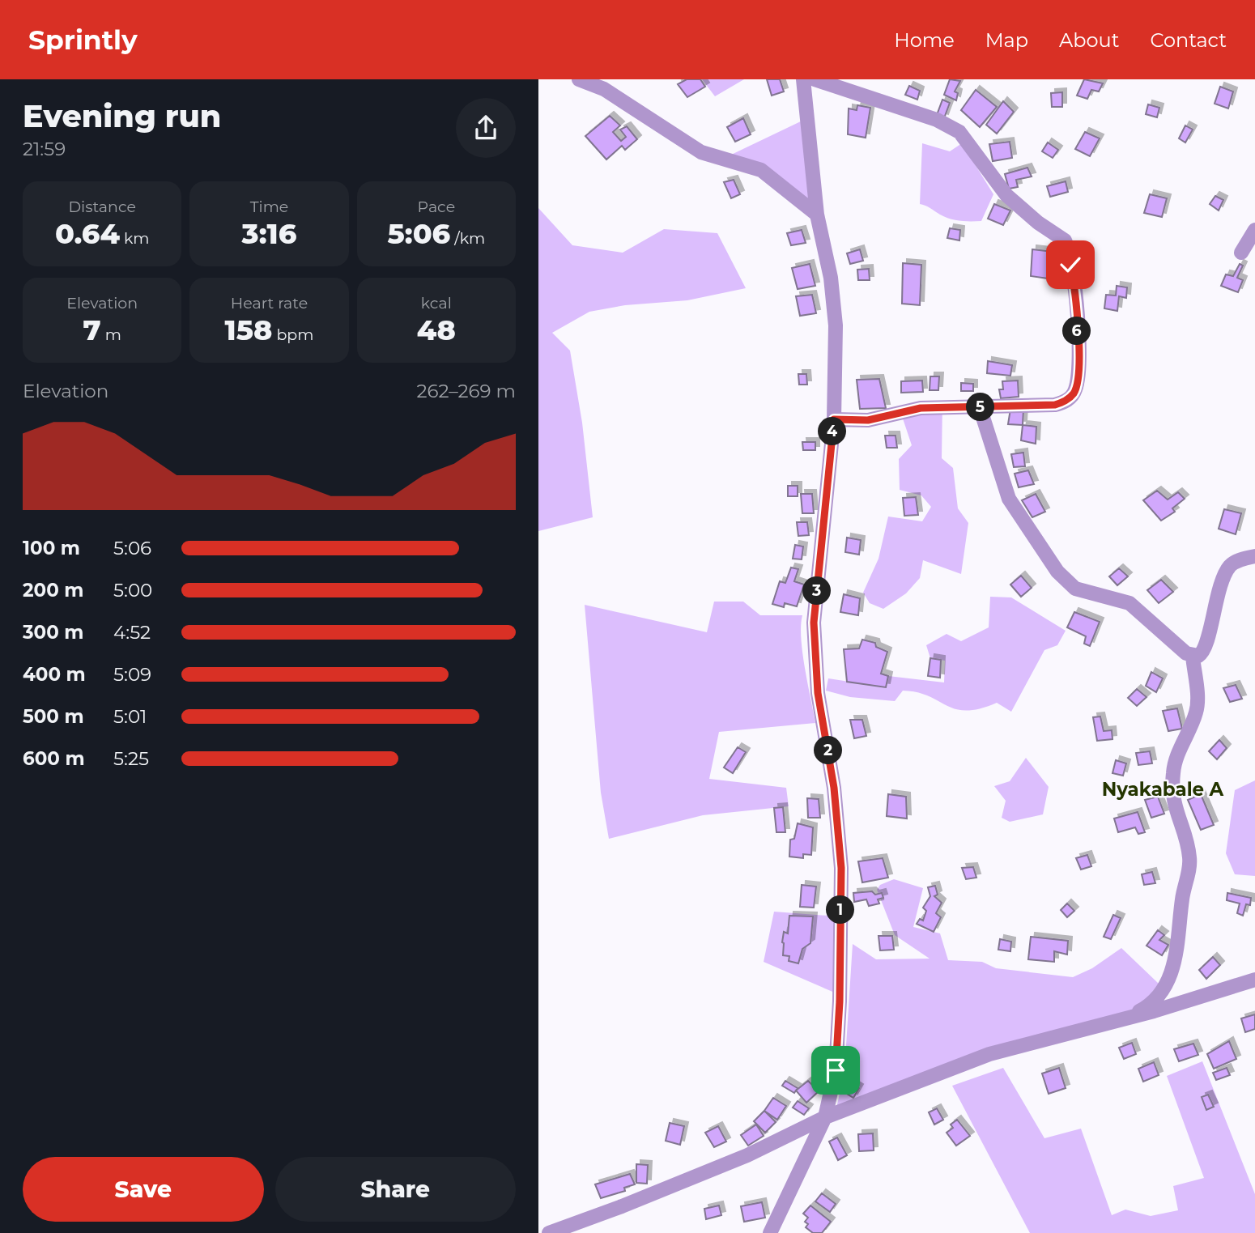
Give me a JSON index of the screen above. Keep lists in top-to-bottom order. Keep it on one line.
{"districts":["Nyakabale A"],"page":{"header":"Sprintly","nav":["Home","Map","About","Contact"],"heading":["Evening run","21:59"],"stats":[["Distance","0.64 km"],["Time","3:16"],["Pace","5:06 /km"],["Elevation","7 m"],["Heart rate","158 bpm"],["kcal","48"]],"pins":["6","5","4","3","2","1"],"chart":["Elevation","262–269 m"],"list":[{"name":"100 m","note":"5:06"},{"name":"200 m","note":"5:00"},{"name":"300 m","note":"4:52"},{"name":"400 m","note":"5:09"},{"name":"500 m","note":"5:01"},{"name":"600 m","note":"5:25"}],"buttons":["Save","Share"]}}
